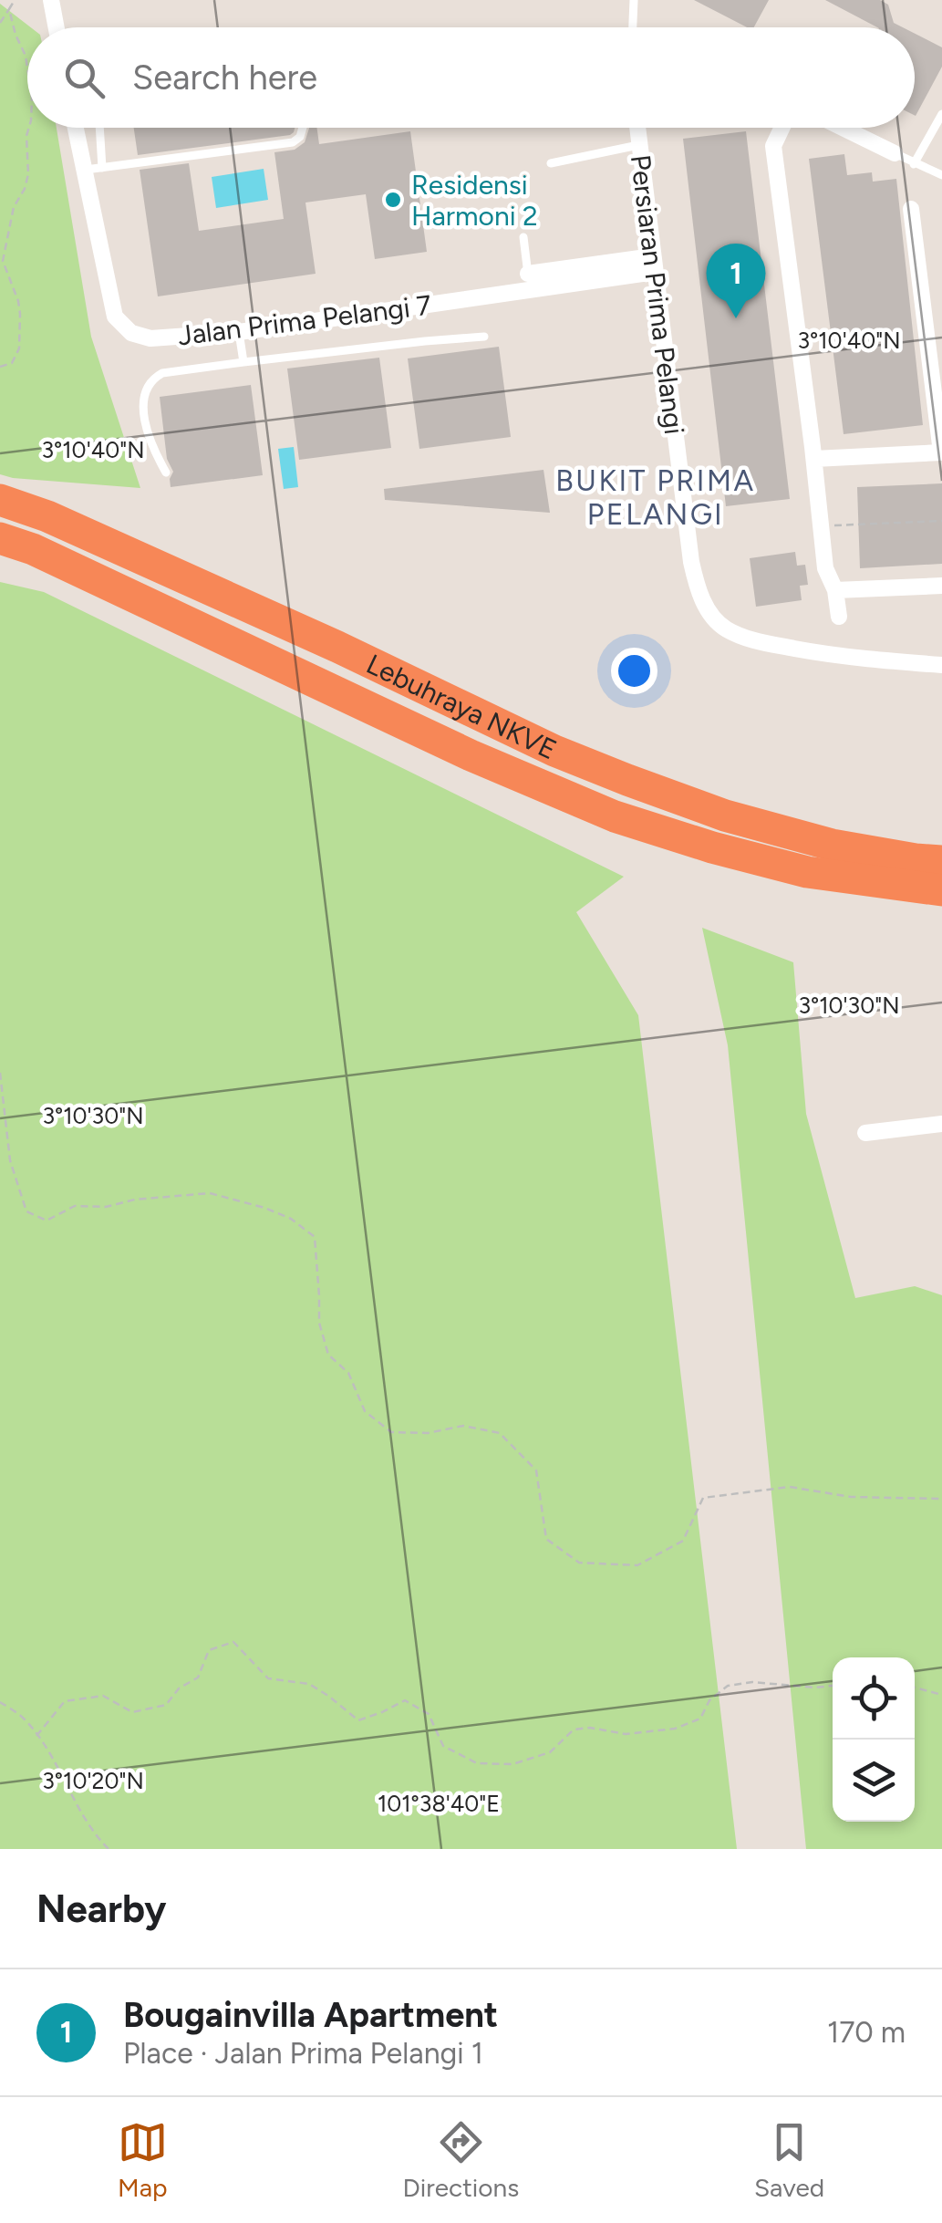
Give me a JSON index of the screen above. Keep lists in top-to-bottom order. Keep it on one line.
{"streets":{"highway":["Lebuhraya NKVE"],"street":["Persiaran Prima Pelangi","Jalan Prima Pelangi 7"]},"crossings":[["Persiaran Prima Pelangi","Jalan Prima Pelangi 7"]],"districts":["BUKIT PRIMA PELANGI"],"places":["Residensi Harmoni 2"],"page":{"search":"Search here","pins":"1","heading":"Nearby","list":[{"mark":"1","name":"Bougainvilla Apartment","note":"Place · Jalan Prima Pelangi 1","value":"170 m"}],"nav":["Map","Directions","Saved"]},"coordinates":["3°10'40\"N","3°10'30\"N","3°10'20\"N","101°38'40\"E"]}
